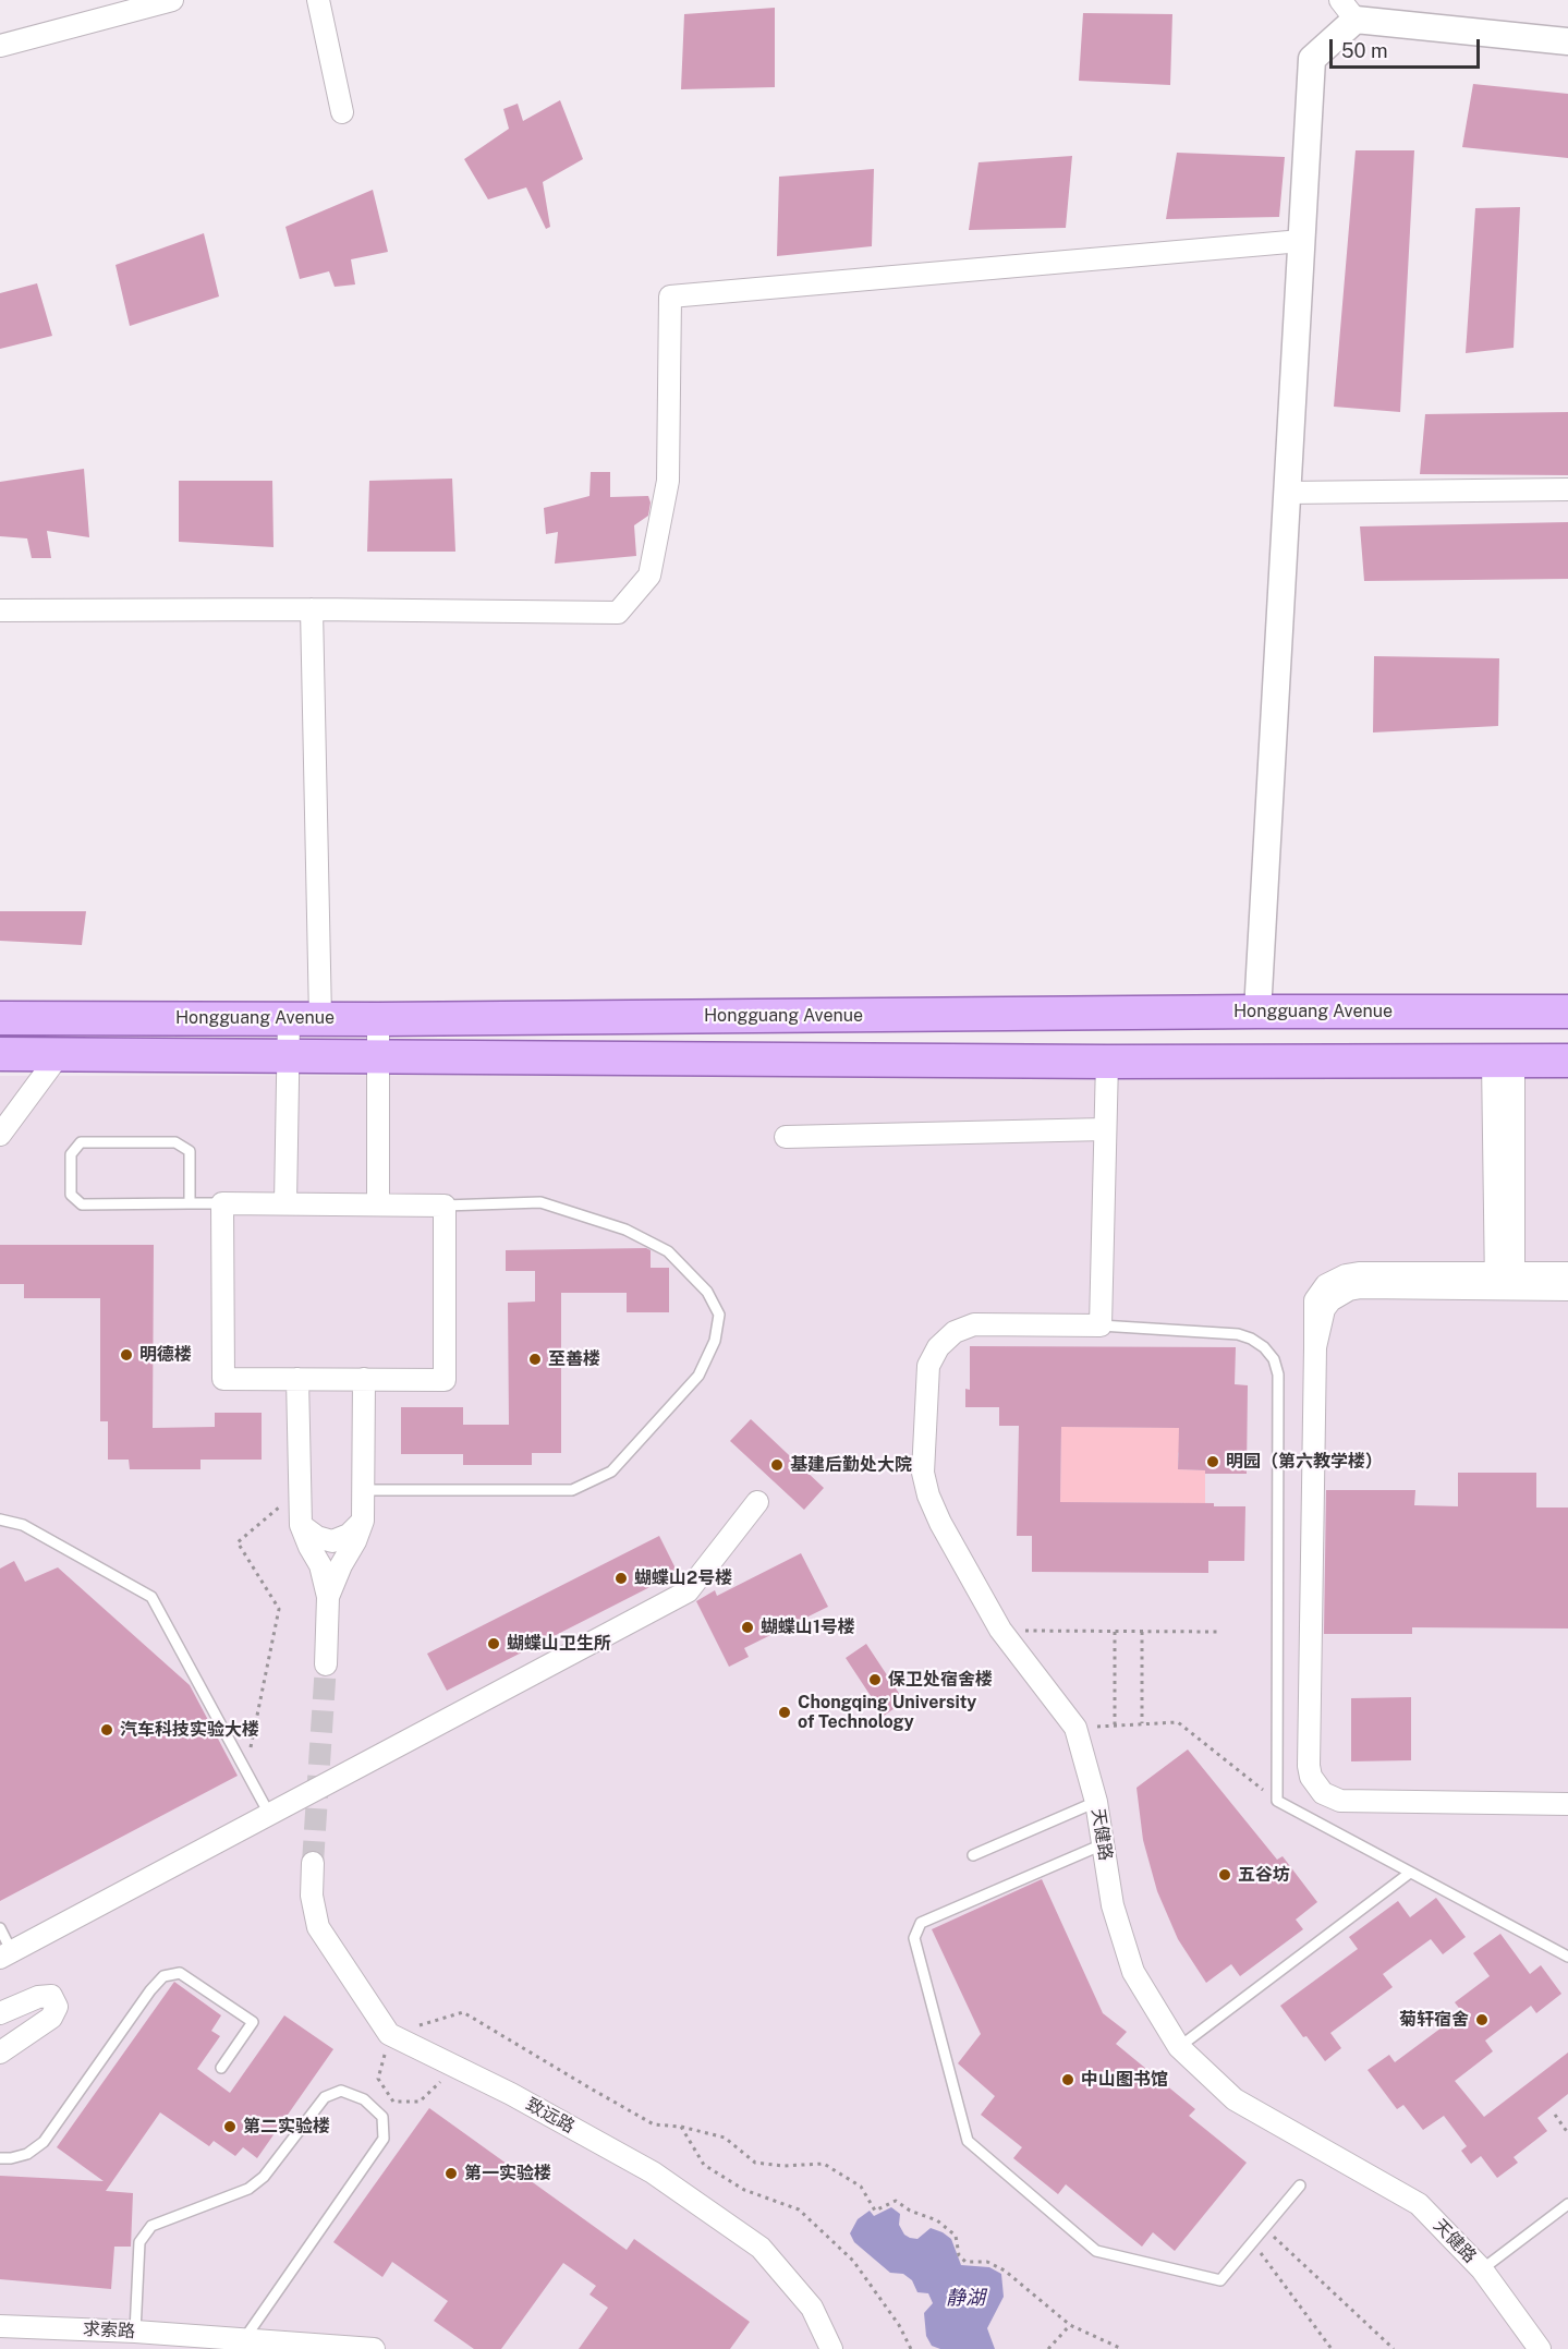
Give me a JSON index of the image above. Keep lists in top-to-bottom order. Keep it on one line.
{"streets":{"main road":["Hongguang Avenue"],"street":["天健路","致远路","求索路"]},"water":["静湖"],"places":["明德楼","至善楼","明园（第六教学楼）","基建后勤处大院","蝴蝶山2号楼","蝴蝶山1号楼","蝴蝶山卫生所","保卫处宿舍楼","Chongqing University of Technology","汽车科技实验大楼","五谷坊","菊轩宿舍","中山图书馆","第二实验楼","第一实验楼"],"scale_bar":"50 m"}
